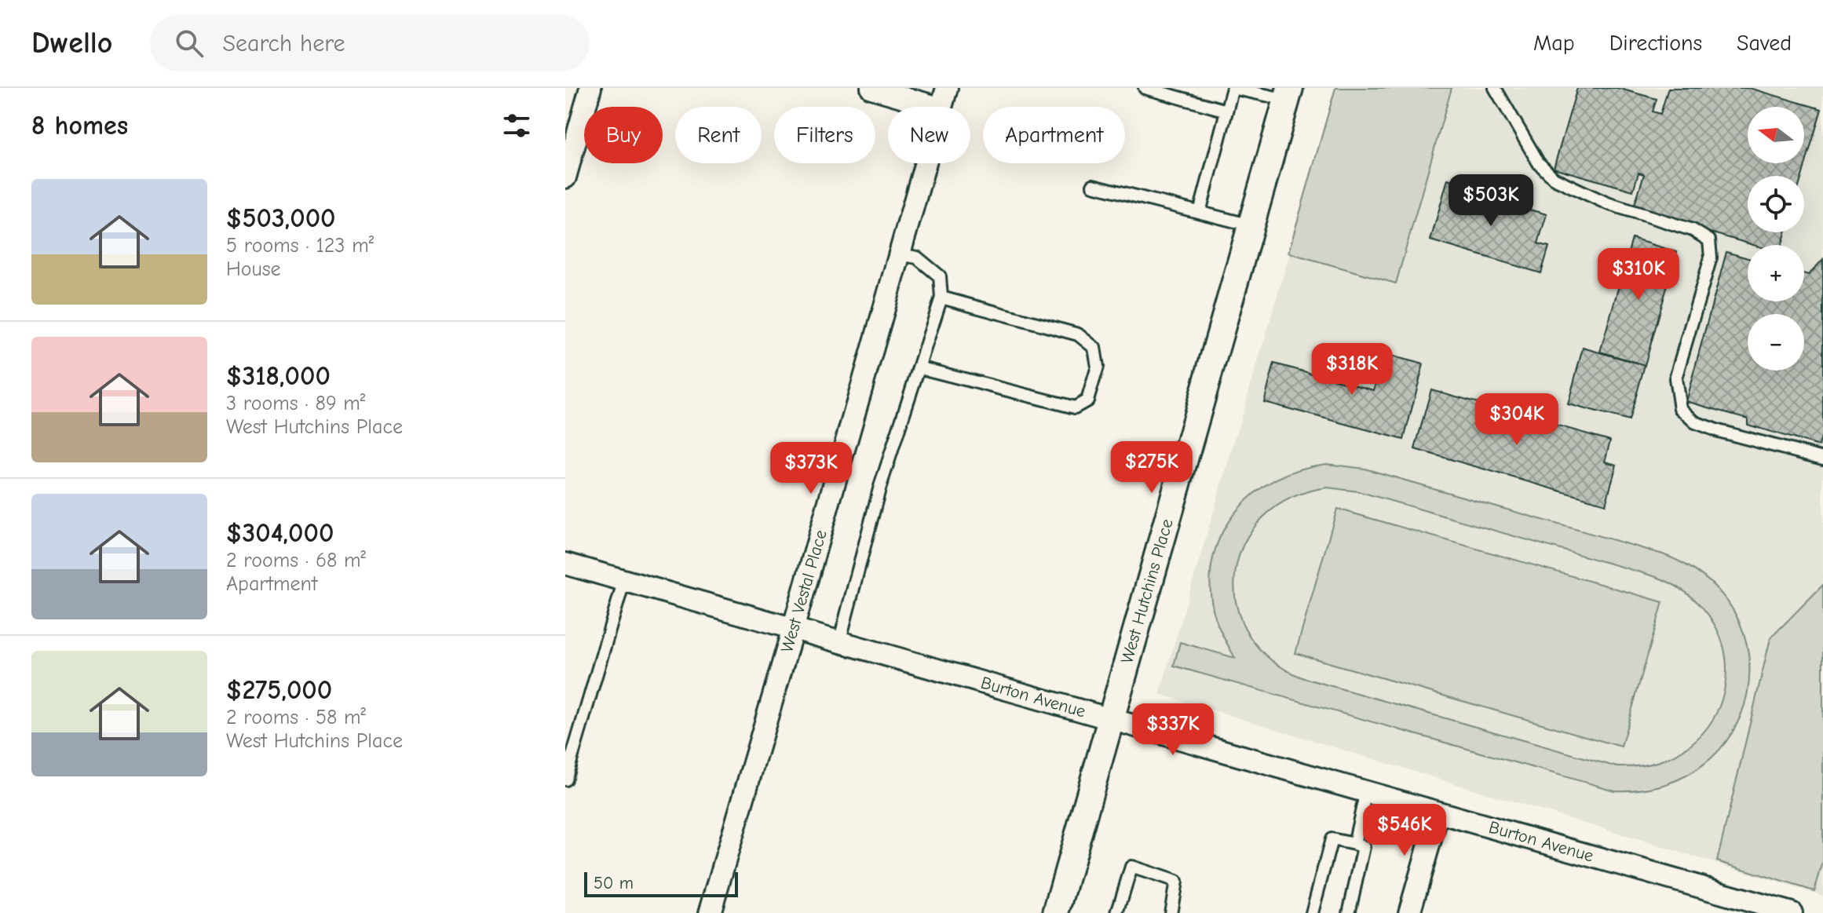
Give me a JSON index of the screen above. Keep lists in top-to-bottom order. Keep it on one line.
{"streets":{"street":["West Vestal Place","West Hutchins Place","Burton Avenue"]},"crossings":[["West Vestal Place","Burton Avenue"],["West Hutchins Place","Burton Avenue"]],"scale_bar":"50 m","north":"left","page":{"header":"Dwello","search":"Search here","nav":["Map","Directions","Saved"],"heading":"8 homes","map_buttons":["+","−"],"chip":["Buy","Rent","Filters","New","Apartment"],"list":[{"name":"$503,000","note":"5 rooms · 123 m² · House"},{"name":"$318,000","note":"3 rooms · 89 m² · West Hutchins Place"},{"name":"$304,000","note":"2 rooms · 68 m² · Apartment"},{"name":"$275,000","note":"2 rooms · 58 m² · West Hutchins Place"}],"price":["$503K","$310K","$318K","$304K","$275K","$373K","$337K","$546K"],"scale":"50 m"}}
